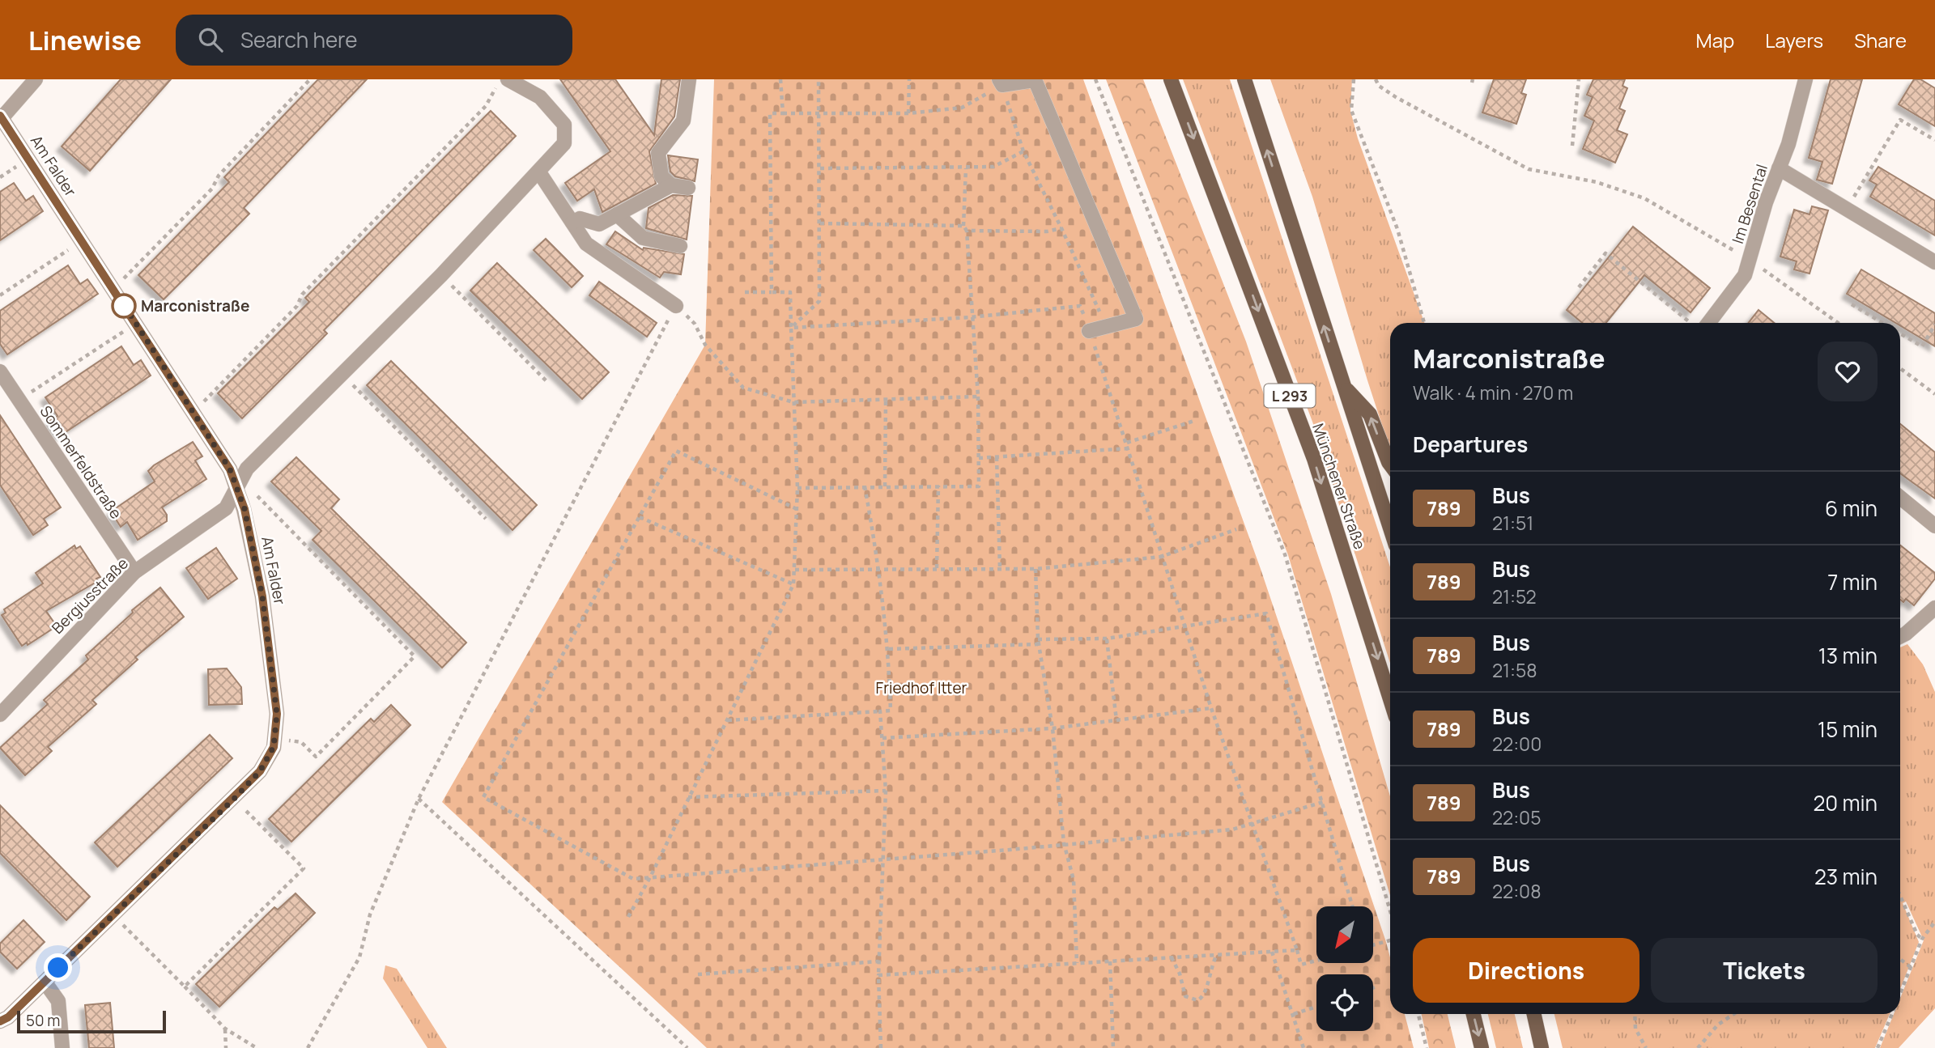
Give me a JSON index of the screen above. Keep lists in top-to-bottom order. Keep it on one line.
{"streets":{"main road":["L 293","Münchener Straße"],"street":["Am Falder","Im Besental","Sommerfeldstraße","Bergiusstraße"]},"crossings":[["Am Falder","Bergiusstraße"],["Sommerfeldstraße","Bergiusstraße"]],"parks":["Friedhof Itter"],"places":["Marconistraße"],"lines":["bus line 789"],"scale_bar":"50 m","north":"bottom left","page":{"header":"Linewise","search":"Search here","nav":["Map","Layers","Share"],"heading":[["Marconistraße","Walk · 4 min · 270 m"],"Departures"],"list":[{"mark":"789","name":"Bus","note":"21:51","value":"6 min"},{"mark":"789","name":"Bus","note":"21:52","value":"7 min"},{"mark":"789","name":"Bus","note":"21:58","value":"13 min"},{"mark":"789","name":"Bus","note":"22:00","value":"15 min"},{"mark":"789","name":"Bus","note":"22:05","value":"20 min"},{"mark":"789","name":"Bus","note":"22:08","value":"23 min"}],"buttons":["Directions","Tickets"],"scale":"50 m"}}
